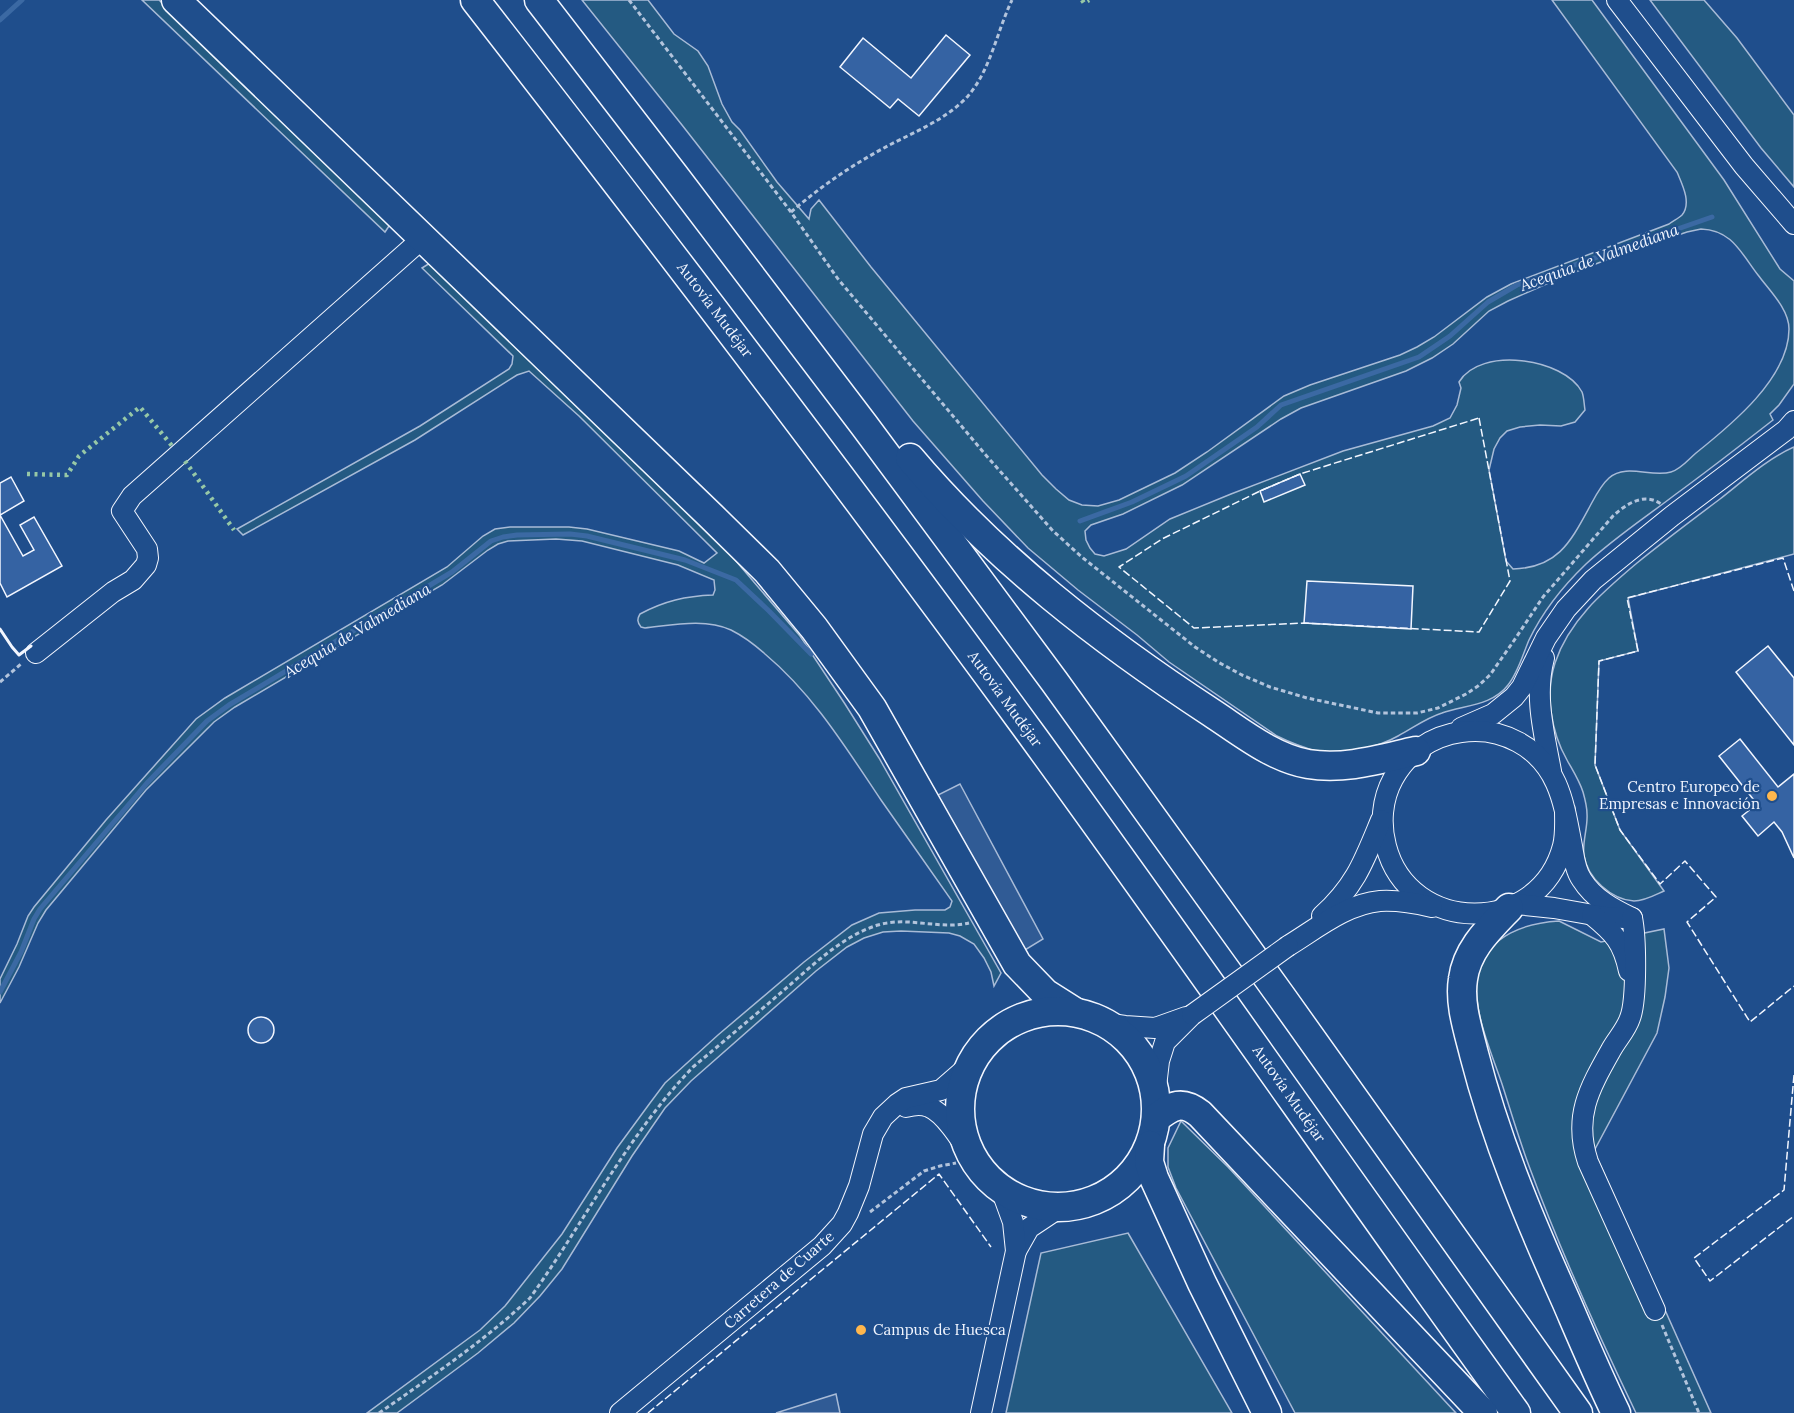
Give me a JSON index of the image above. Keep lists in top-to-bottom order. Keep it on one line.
{"streets":{"highway":["Autovía Mudéjar"],"street":["Carretera de Cuarte"]},"water":["Acequia de Valmediana"],"places":["Centro Europeo de Empresas e Innovación","Campus de Huesca"]}
